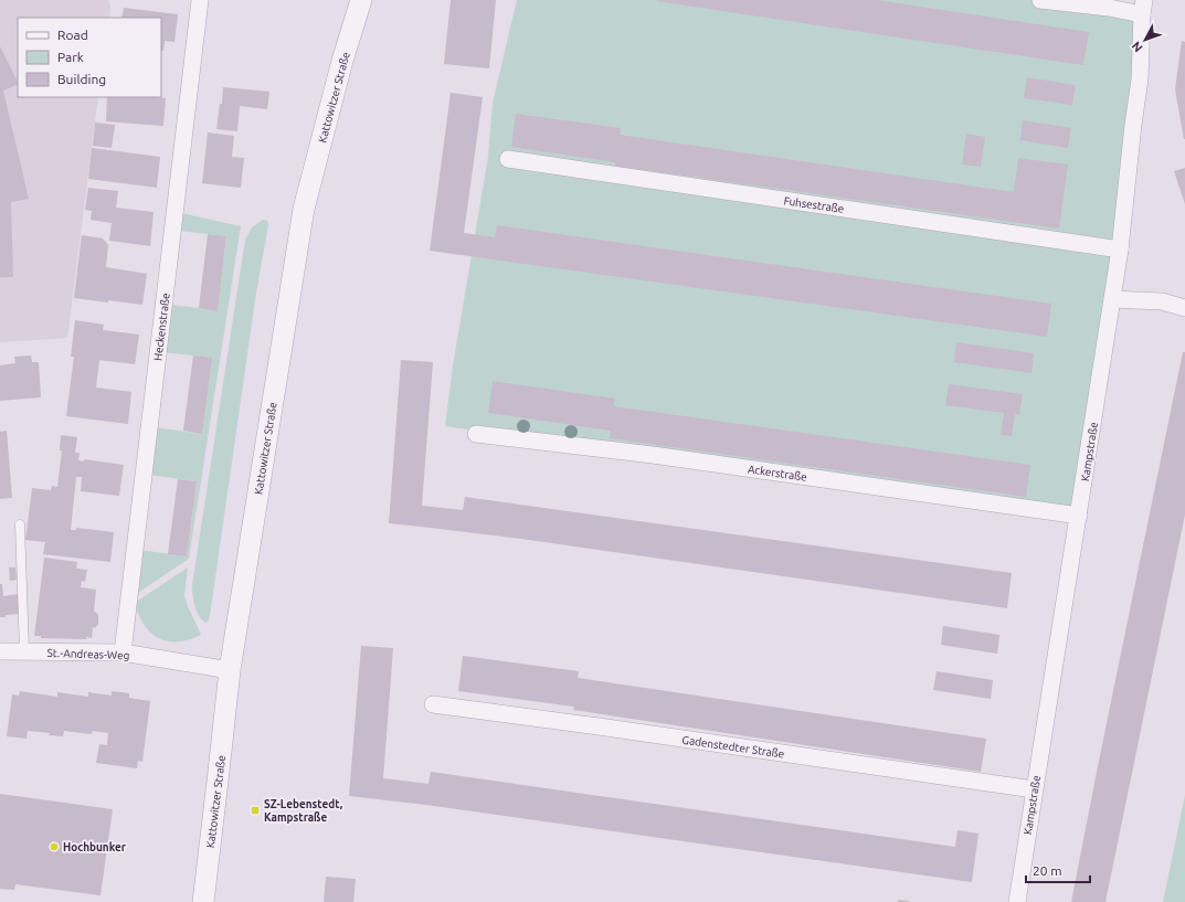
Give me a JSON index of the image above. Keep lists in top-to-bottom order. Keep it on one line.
{"streets":{"street":["Kattowitzer Straße","Fuhsestraße","Heckenstraße","Kampstraße","Ackerstraße","St.-Andreas-Weg","Gadenstedter Straße"]},"crossings":[["Kattowitzer Straße","St.-Andreas-Weg"],["Fuhsestraße","Kampstraße"],["Heckenstraße","St.-Andreas-Weg"],["Kampstraße","Ackerstraße"],["Kampstraße","Gadenstedter Straße"]],"places":{"transit":["SZ-Lebenstedt, Kampstraße"],"other":["Hochbunker"]},"legend":["Road","Park","Building"],"scale_bar":"20 m","north":"bottom left"}
